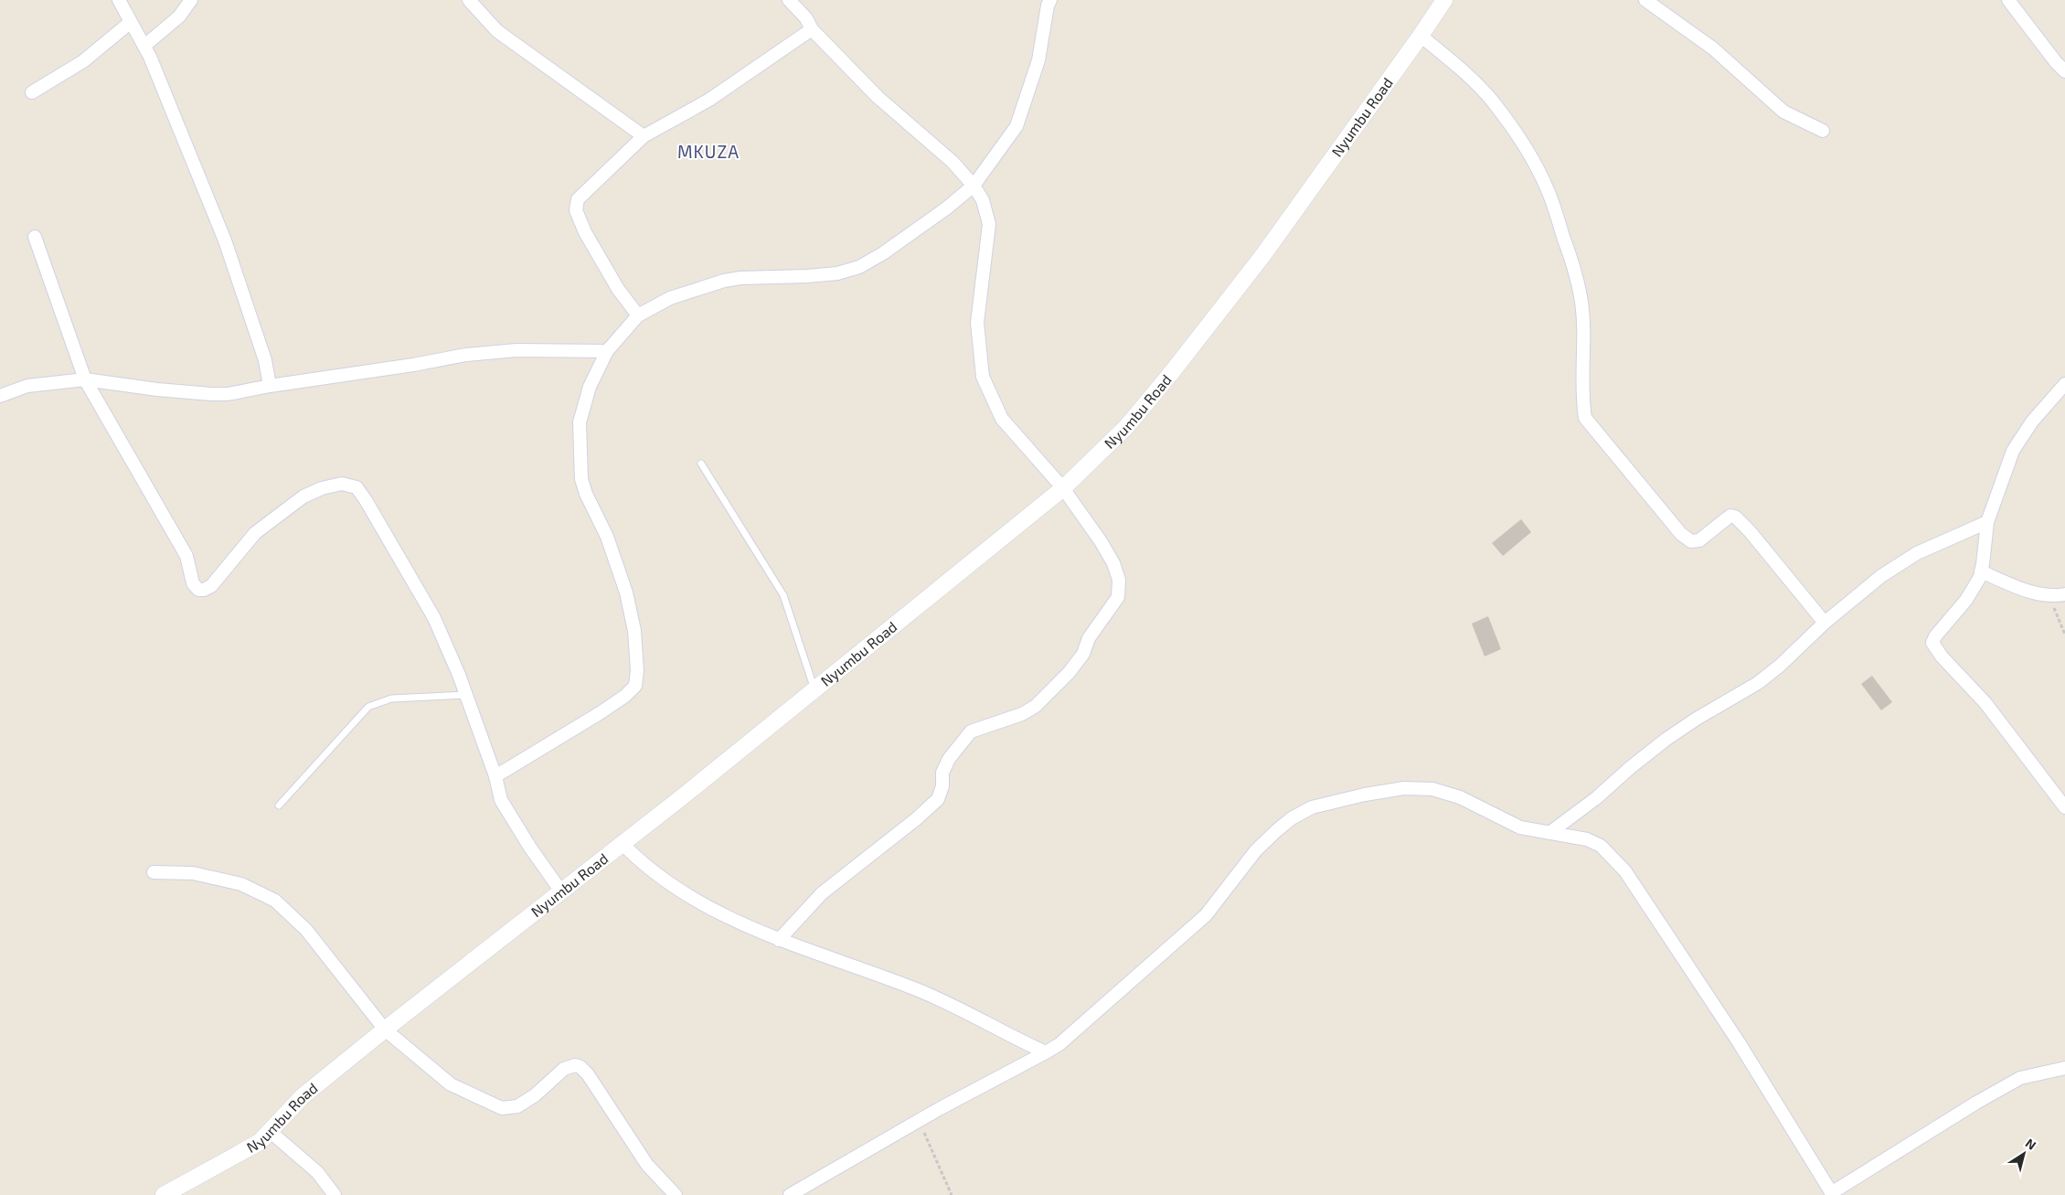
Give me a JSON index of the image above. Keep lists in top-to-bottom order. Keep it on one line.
{"streets":{"street":["Nyumbu Road"]},"districts":["MKUZA"],"north":"top right"}
